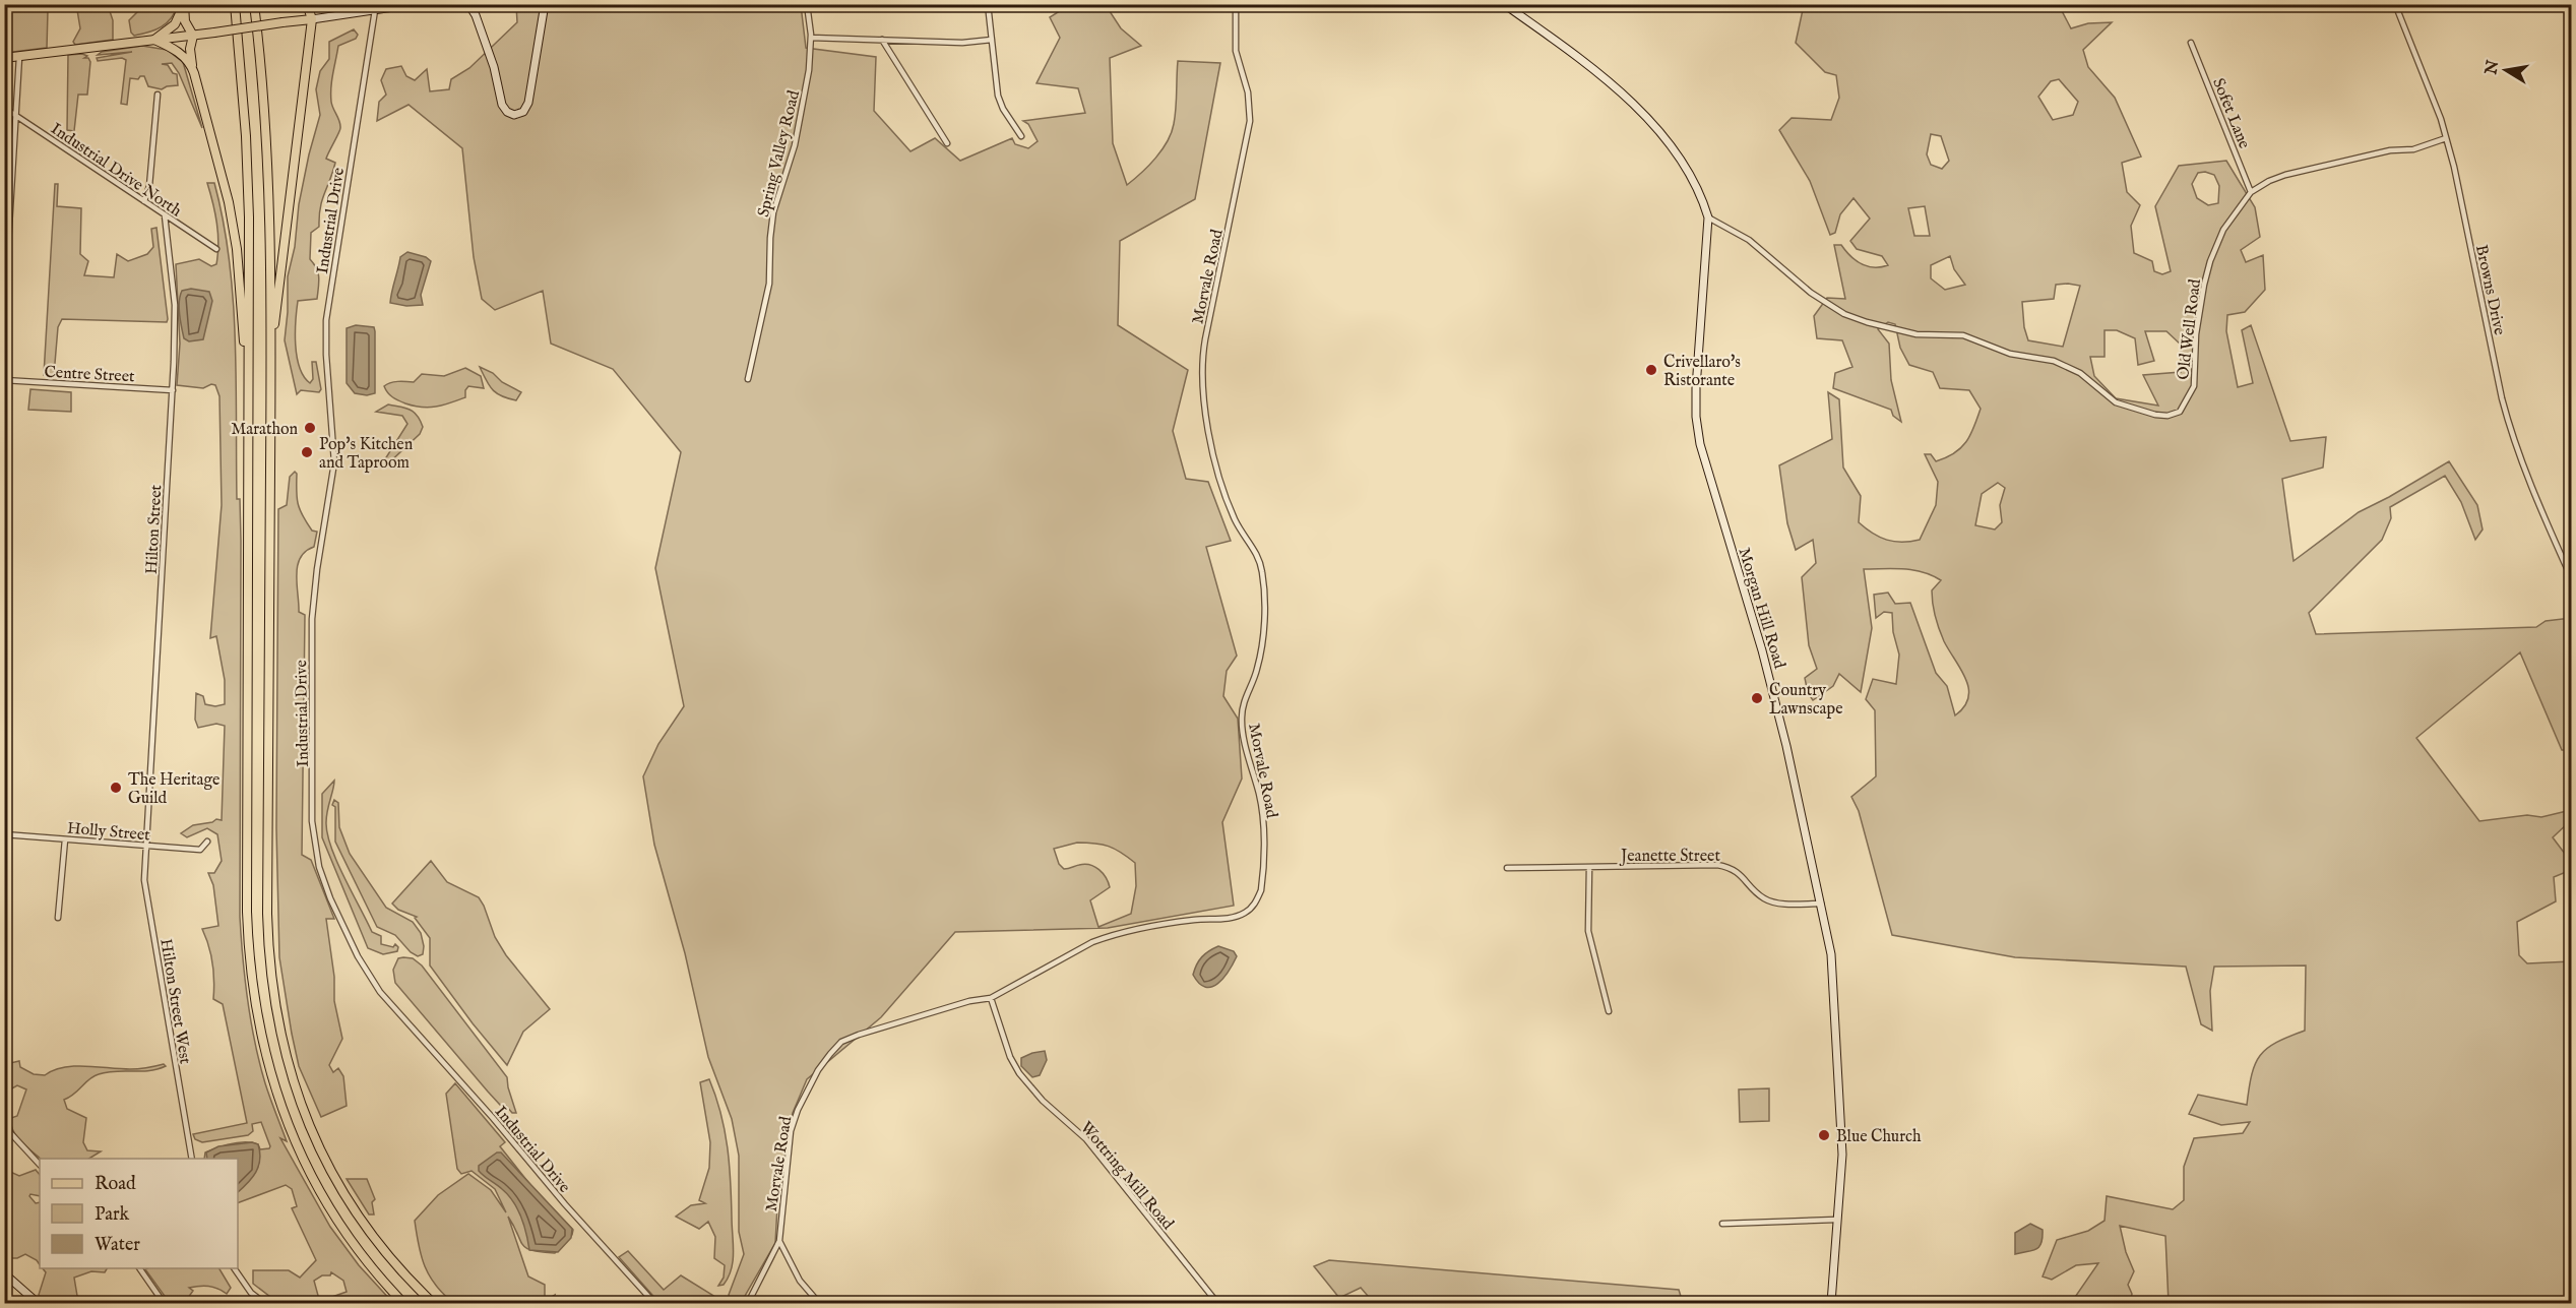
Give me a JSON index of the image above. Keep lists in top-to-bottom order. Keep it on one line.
{"streets":{"main road":["Morgan Hill Road"],"street":["Sofet Lane","Spring Valley Road","Industrial Drive North","Industrial Drive","Morvale Road","Browns Drive","Old Well Road","Centre Street","Hilton Street","Holly Street","Jeanette Street","Hilton Street West","Wottring Mill Road"]},"crossings":[["Sofet Lane","Old Well Road"],["Industrial Drive North","Hilton Street"],["Morvale Road","Wottring Mill Road"],["Browns Drive","Old Well Road"],["Old Well Road","Morgan Hill Road"],["Centre Street","Hilton Street"],["Hilton Street","Holly Street"],["Hilton Street","Hilton Street West"],["Morgan Hill Road","Jeanette Street"],["Holly Street","Hilton Street West"]],"places":["Crivellaro's Ristorante","Marathon","Pop's Kitchen and Taproom","Country Lawnscape","The Heritage Guild","Blue Church"],"legend":["Road","Park","Water"],"north":"left"}
